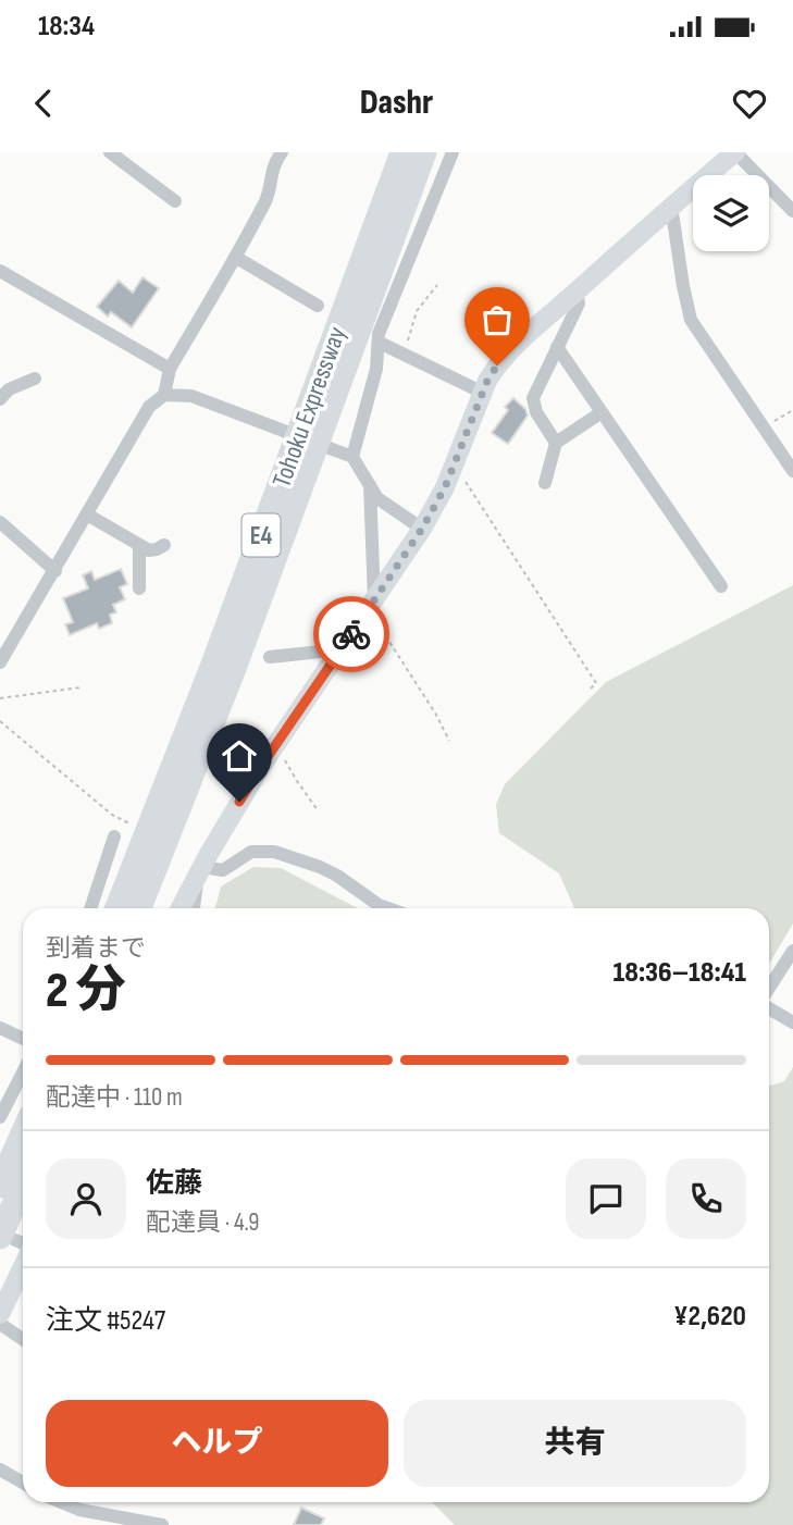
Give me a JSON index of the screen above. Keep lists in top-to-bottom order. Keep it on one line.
{"streets":{"highway":["Tohoku Expressway","E4"]},"page":{"status":"18:34","header":"Dashr","heading":["2 分","到着まで","18:36–18:41"],"panel":["佐藤","配達員 · 4.9","注文 #5247","¥2,620"],"bar":"配達中 · 110 m","buttons":["ヘルプ","共有"]}}
